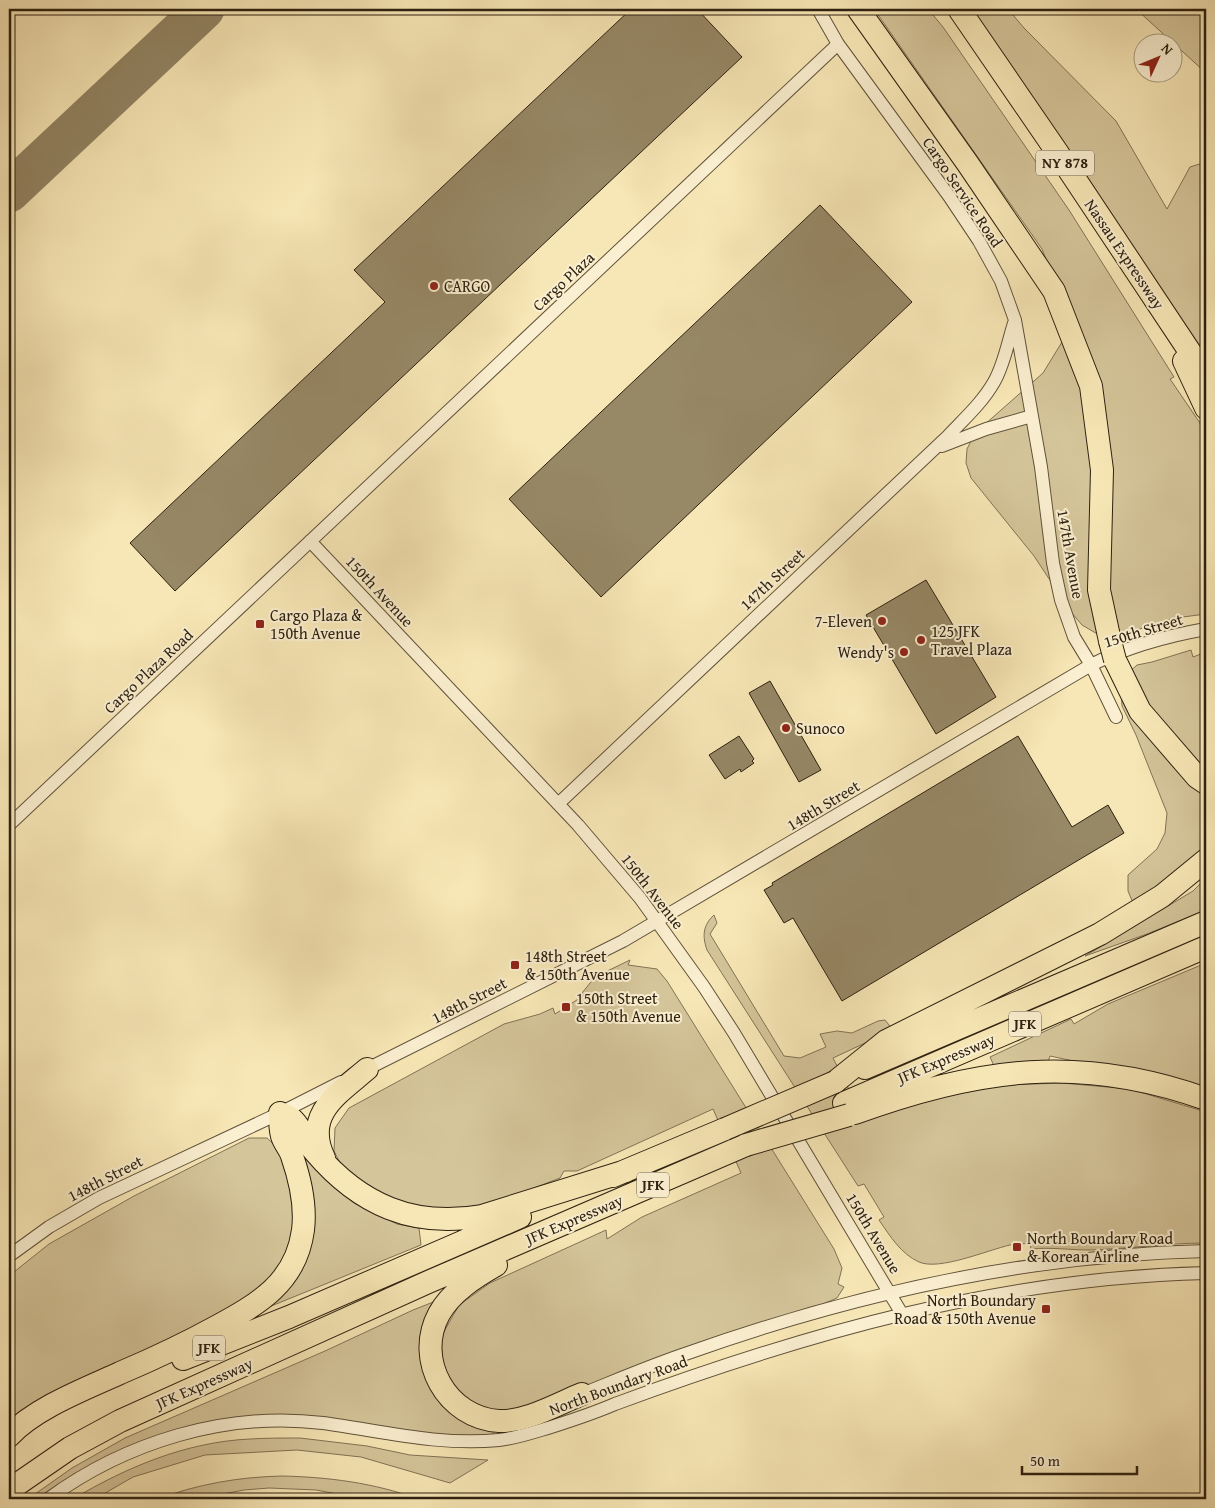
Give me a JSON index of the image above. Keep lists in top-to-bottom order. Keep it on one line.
{"streets":{"highway":["NY 878","Nassau Expressway","JFK","JFK Expressway"],"street":["Cargo Service Road","Cargo Plaza","147th Avenue","147th Street","150th Avenue","150th Street","Cargo Plaza Road","148th Street","North Boundary Road"]},"crossings":[["Cargo Service Road","Cargo Plaza"],["Cargo Service Road","147th Avenue"],["Cargo Service Road","147th Street"],["Cargo Plaza","150th Avenue"],["Cargo Plaza","Cargo Plaza Road"],["147th Avenue","147th Street"],["147th Avenue","150th Street"],["147th Avenue","148th Street"],["147th Street","150th Avenue"],["150th Avenue","Cargo Plaza Road"],["150th Avenue","148th Street"],["150th Avenue","North Boundary Road"],["150th Street","148th Street"]],"places":{"other":["CARGO","7-Eleven","125 JFK Travel Plaza","Wendy's","Sunoco"],"transit":["Cargo Plaza & 150th Avenue","148th Street & 150th Avenue","150th Street & 150th Avenue","North Boundary Road & Korean Airline","North Boundary Road & 150th Avenue"]},"scale_bar":"50 m","north":"top right"}
